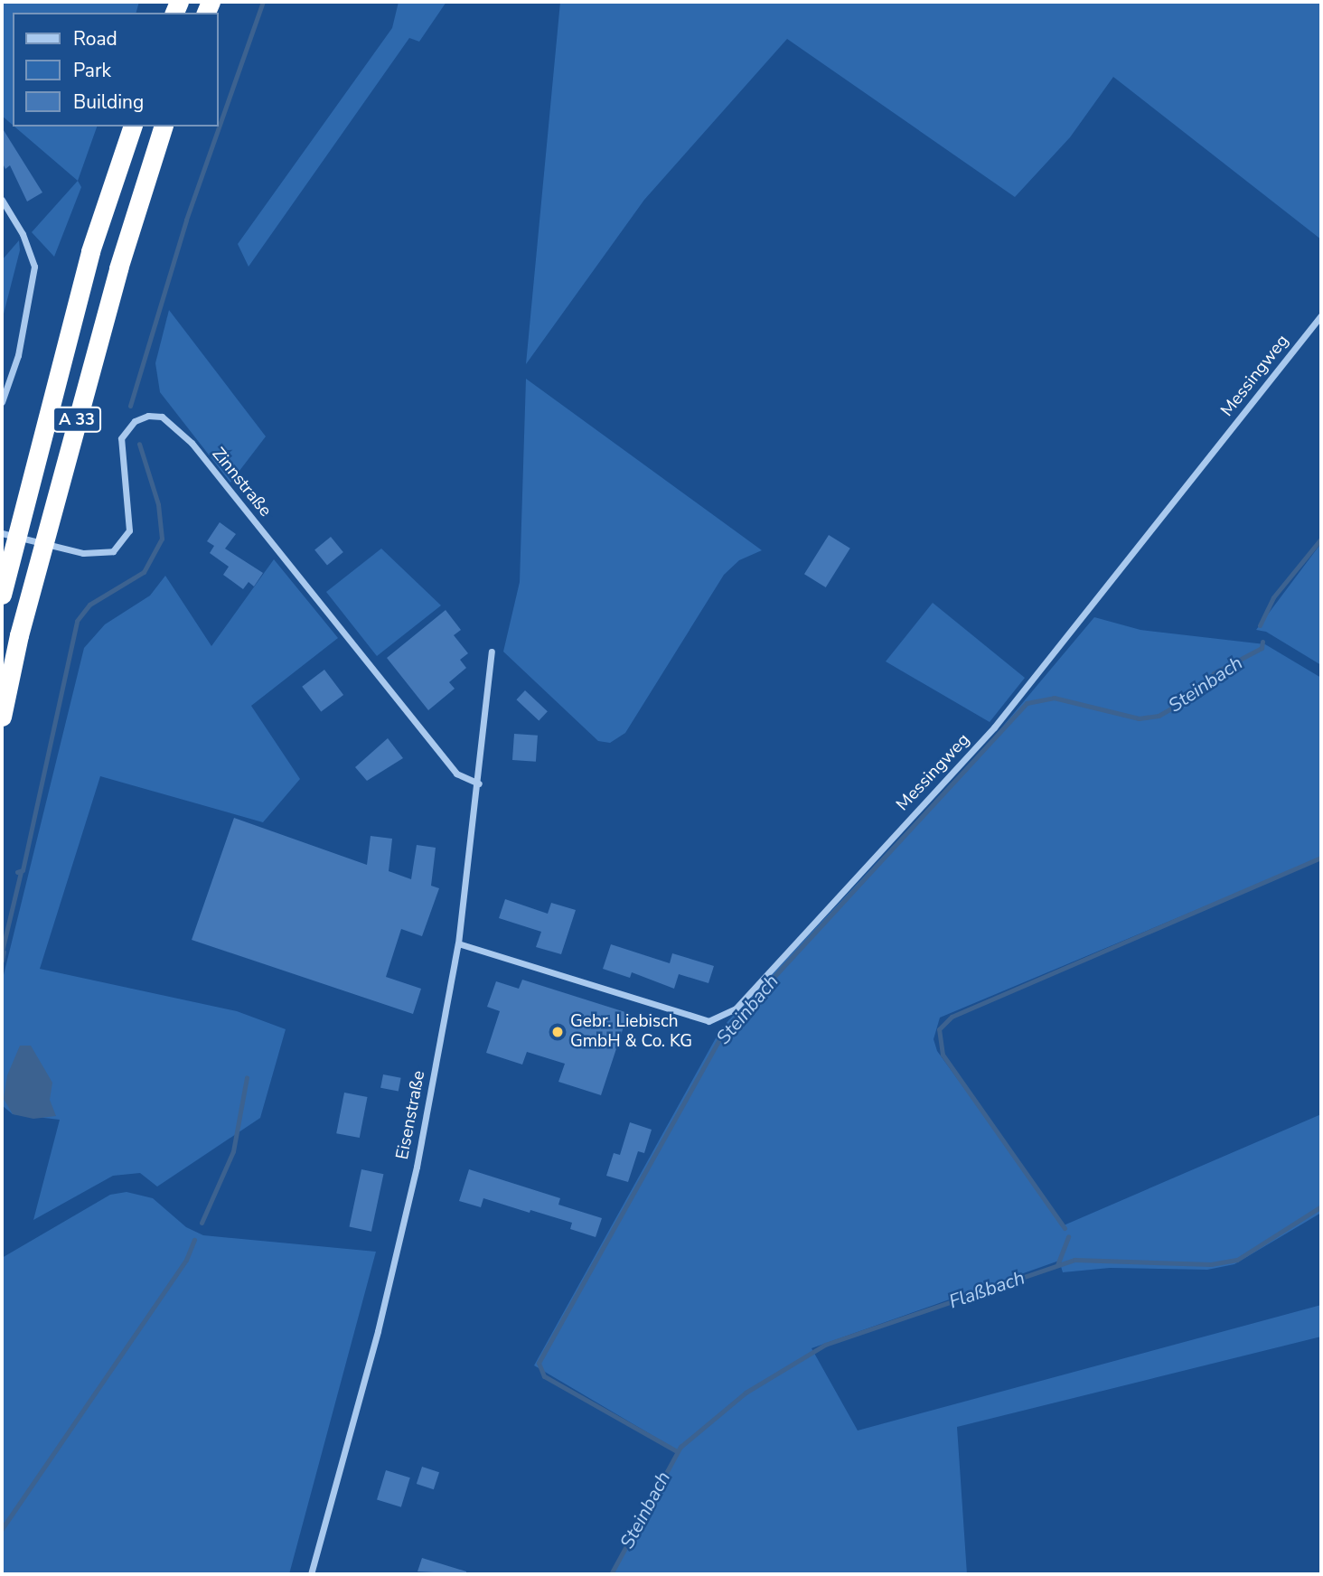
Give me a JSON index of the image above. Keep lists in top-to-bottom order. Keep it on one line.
{"streets":{"highway":["A 33"],"street":["Messingweg","Zinnstraße","Eisenstraße"]},"crossings":[["Messingweg","Eisenstraße"],["Zinnstraße","Eisenstraße"]],"water":["Steinbach","Flaßbach"],"places":["Gebr. Liebisch GmbH & Co. KG"],"legend":["Road","Park","Building"]}
